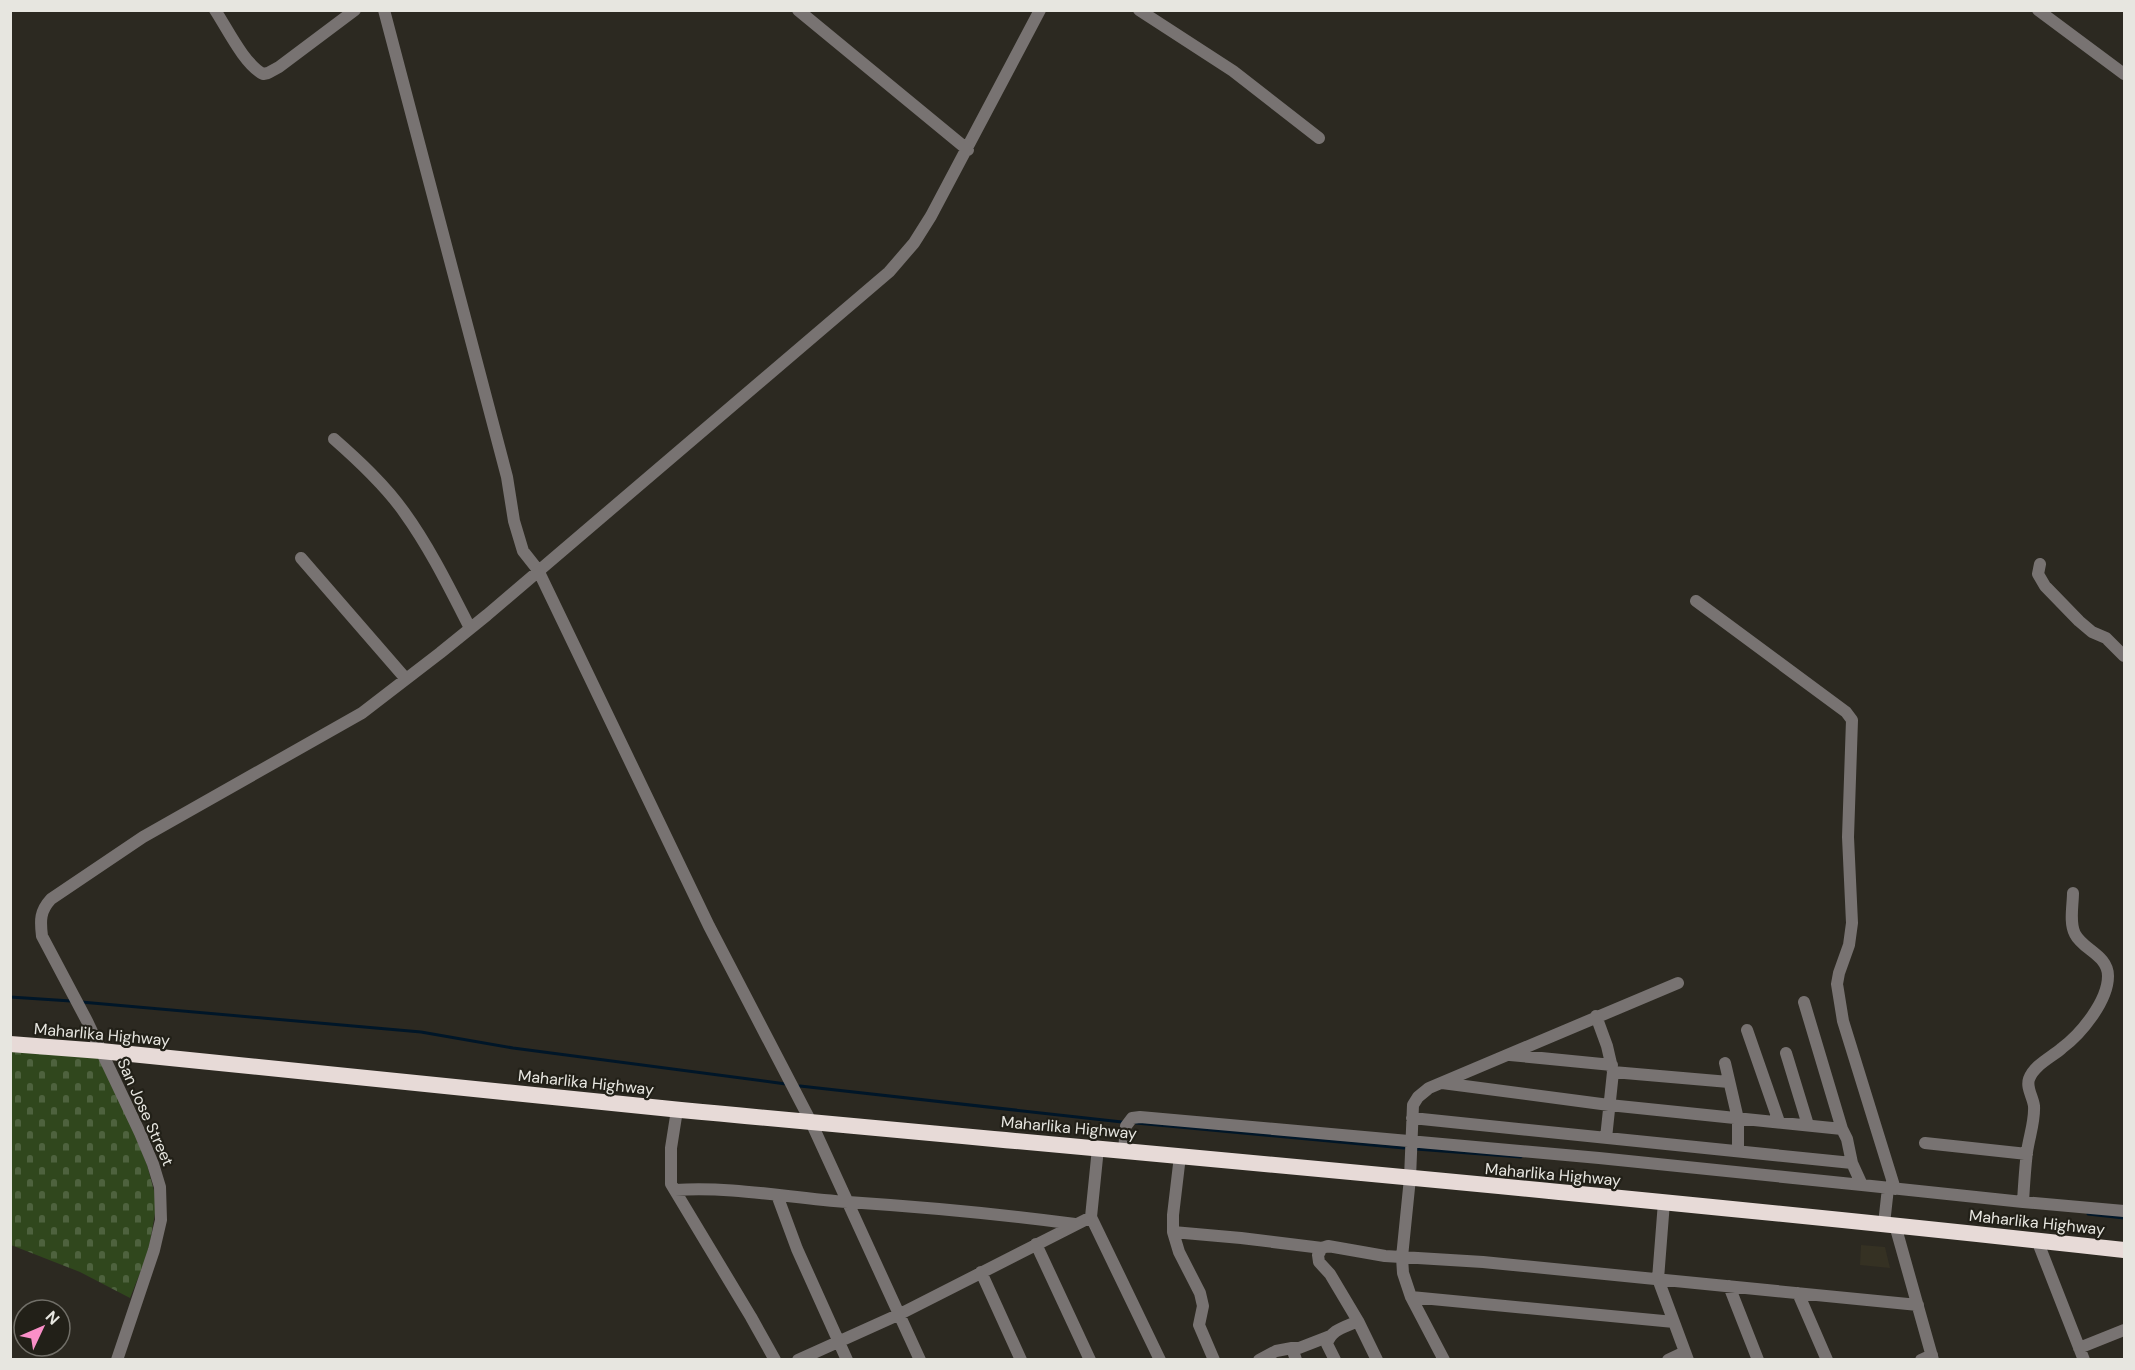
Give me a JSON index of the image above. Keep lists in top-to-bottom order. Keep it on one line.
{"streets":{"highway":["Maharlika Highway"],"street":["San Jose Street"]},"crossings":[["Maharlika Highway","San Jose Street"]],"north":"top right"}
